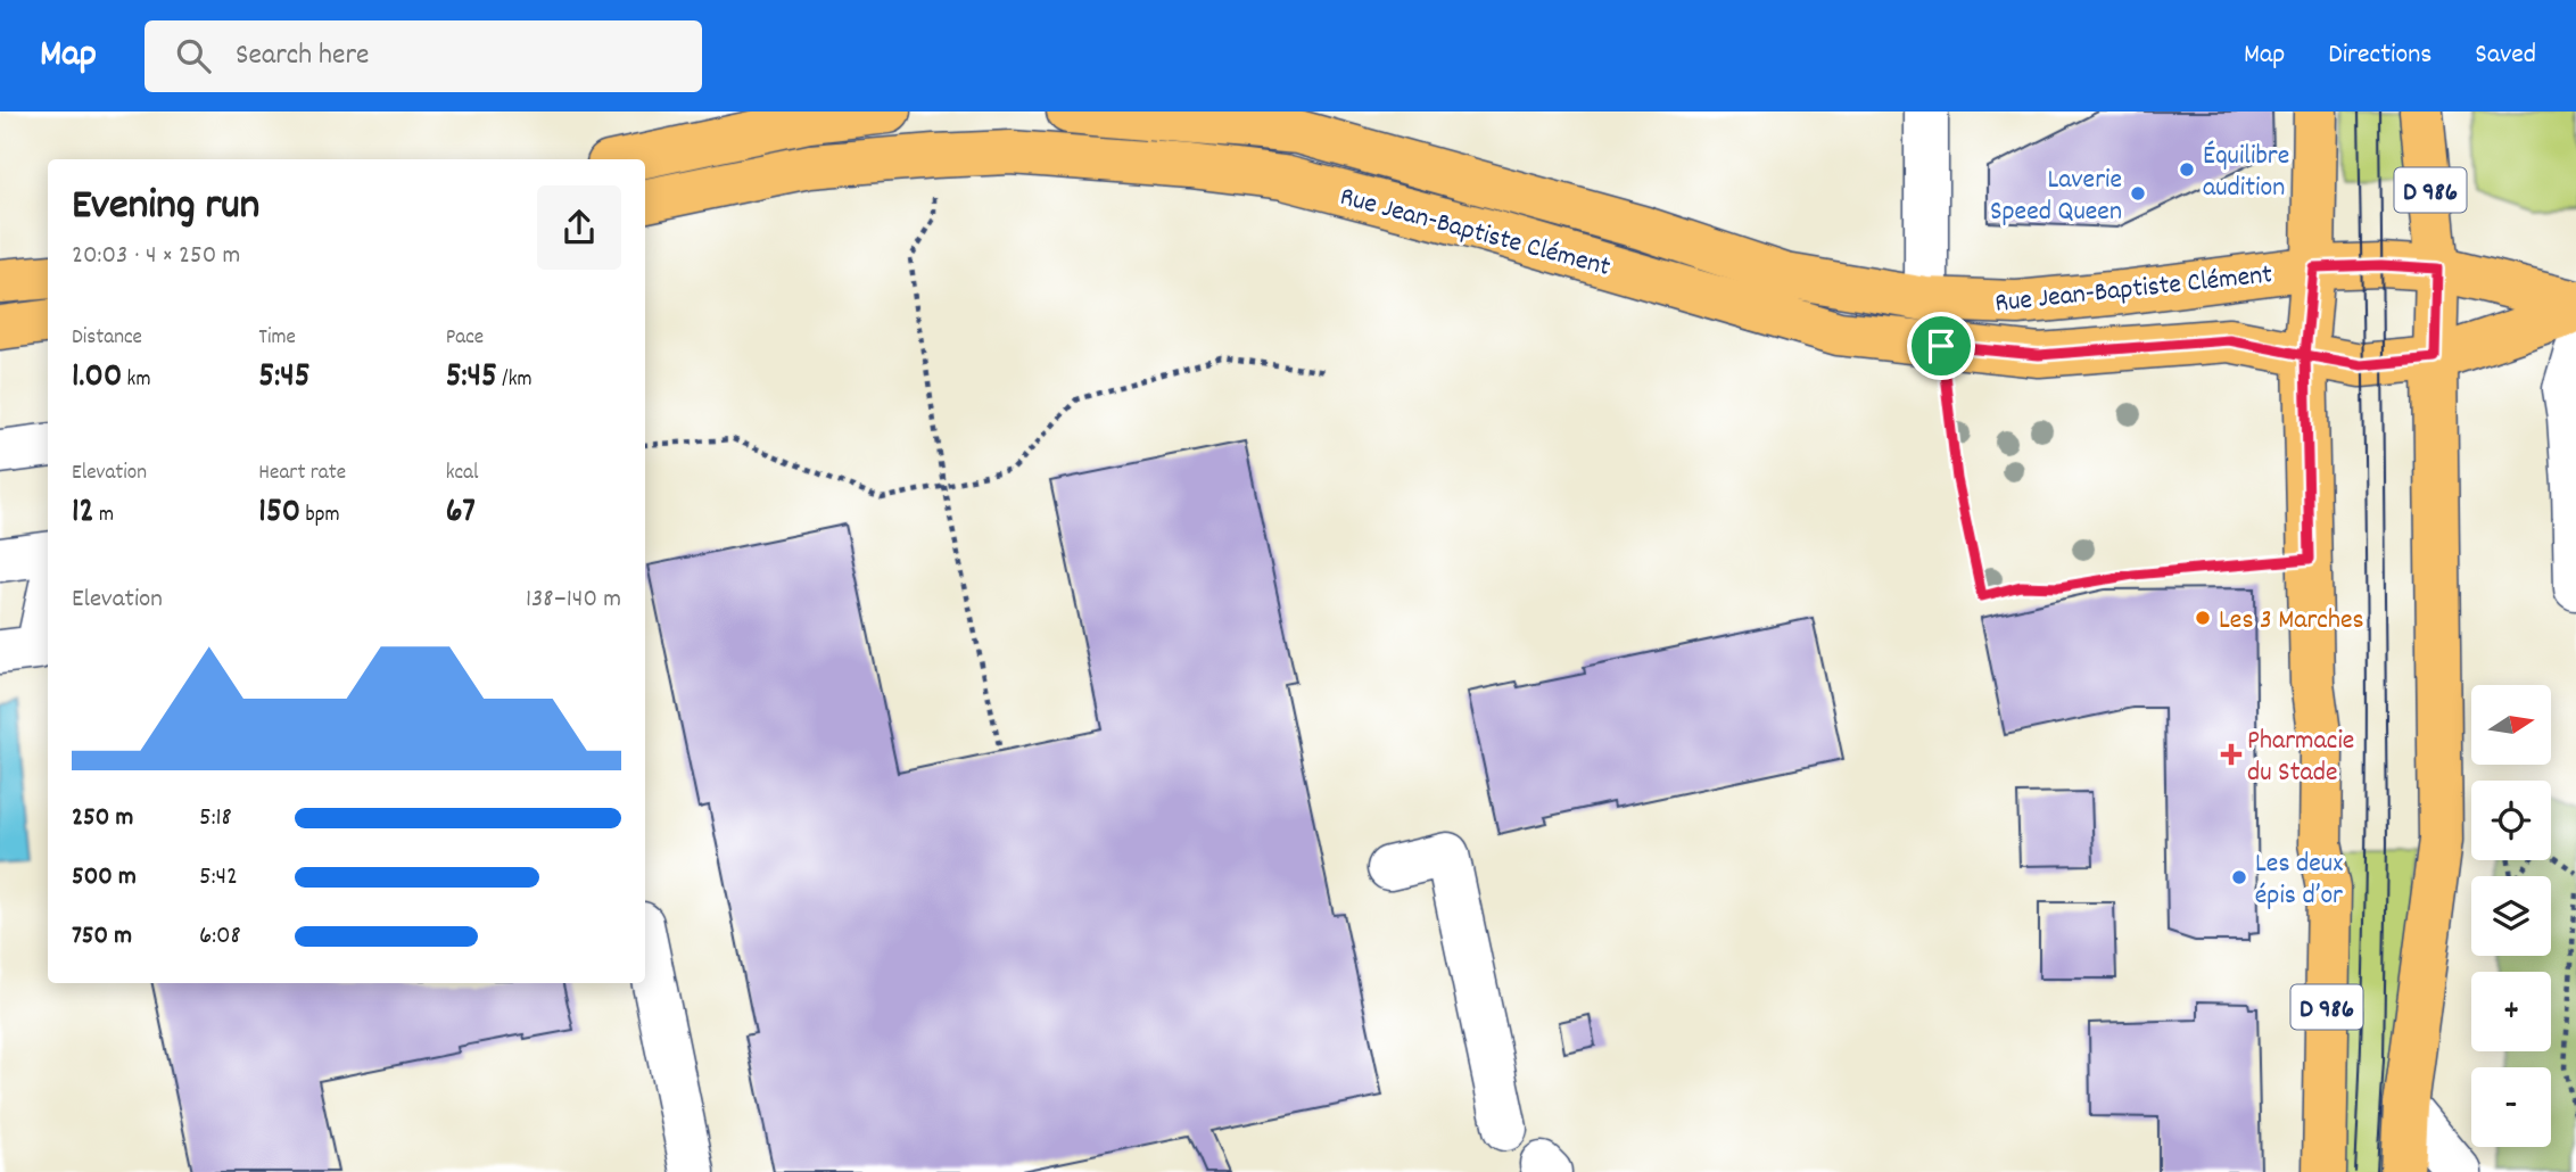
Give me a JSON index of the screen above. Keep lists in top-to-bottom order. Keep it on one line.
{"streets":{"main road":["D 986","Rue Jean-Baptiste Clément"]},"crossings":[["D 986","Rue Jean-Baptiste Clément"]],"places":{"other":["Équilibre audition","Laverie Speed Queen","Les 3 Marches","Les deux épis d’or"],"health":["Pharmacie du Stade"]},"north":"right","page":{"header":"Map","search":"Search here","nav":["Map","Directions","Saved"],"heading":["Evening run","20:03 · 4 × 250 m"],"stats":[["Distance","1.00 km"],["Time","5:45"],["Pace","5:45 /km"],["Elevation","12 m"],["Heart rate","150 bpm"],["kcal","67"]],"chart":["Elevation","138–140 m"],"map_buttons":["+","−"],"list":[{"name":"250 m","note":"5:18"},{"name":"500 m","note":"5:42"},{"name":"750 m","note":"6:08"}]}}
